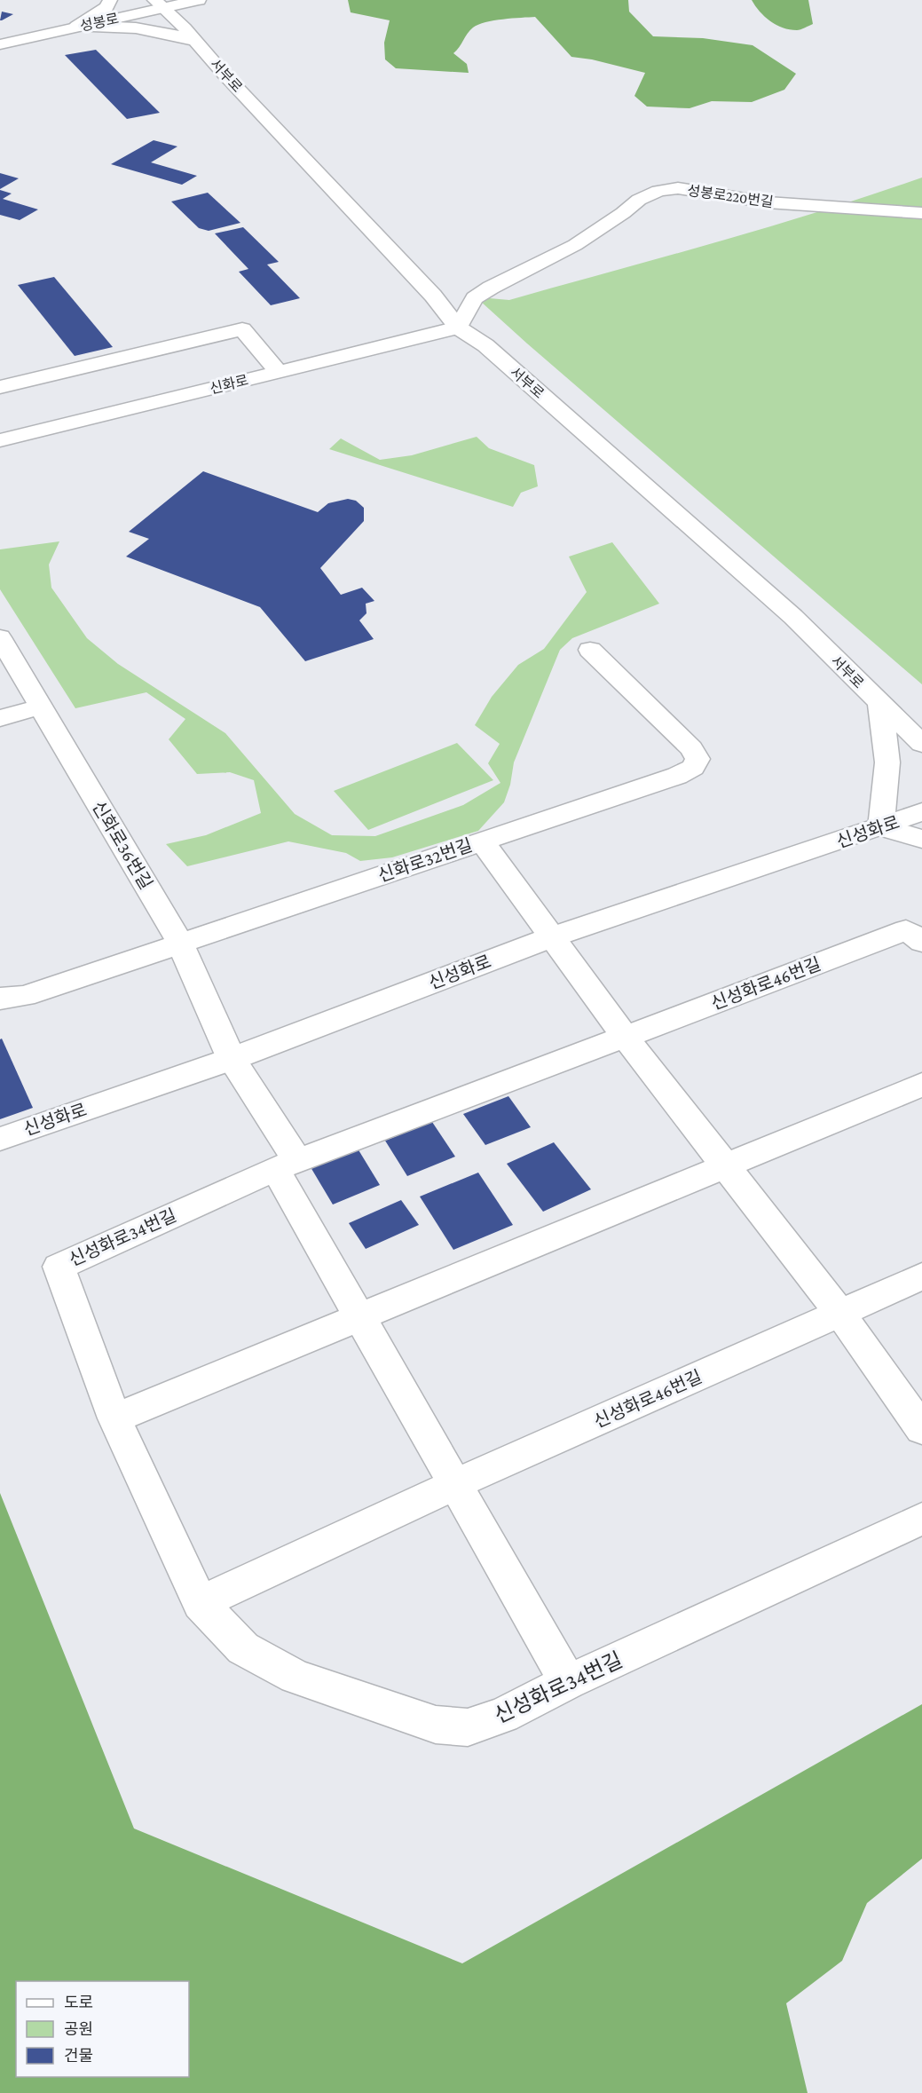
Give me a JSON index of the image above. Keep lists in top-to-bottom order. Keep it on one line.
{"streets":{"street":["성봉로","서부로","성봉로220번길","신화로","신성화로","신화로36번길","신화로32번길","신성화로46번길","신성화로34번길"]},"crossings":[["성봉로","서부로"],["서부로","성봉로220번길"],["서부로","신화로"],["성봉로220번길","신화로"],["신성화로","신화로36번길"],["신화로36번길","신화로32번길"],["신화로36번길","신성화로46번길"],["신화로36번길","신성화로34번길"],["신성화로46번길","신성화로34번길"]],"legend":["도로","공원","건물"]}
